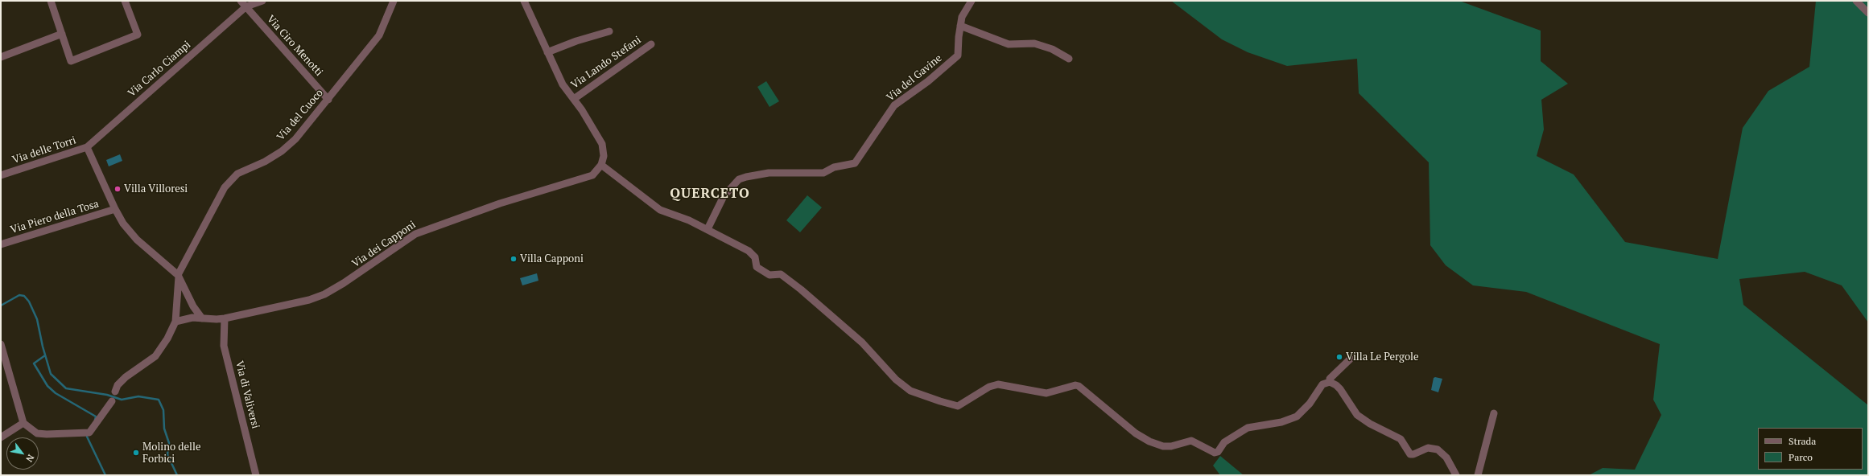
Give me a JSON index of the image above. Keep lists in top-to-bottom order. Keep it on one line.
{"streets":{"street":["Via Ciro Menotti","Via Lando Stefani","Via Carlo Ciampi","Via del Gavine","Via del Cuoco","Via delle Torri","Via Piero della Tosa","Via dei Capponi","Via di Valiversi"]},"crossings":[["Via Ciro Menotti","Via Carlo Ciampi"],["Via Ciro Menotti","Via del Cuoco"],["Via Carlo Ciampi","Via delle Torri"],["Via del Cuoco","Via delle Torri"],["Via delle Torri","Via Piero della Tosa"],["Via delle Torri","Via dei Capponi"],["Via dei Capponi","Via di Valiversi"]],"districts":["QUERCETO"],"places":["Villa Villoresi","Villa Capponi","Villa Le Pergole","Molino delle Forbici"],"legend":["Strada","Parco"],"north":"bottom right"}
